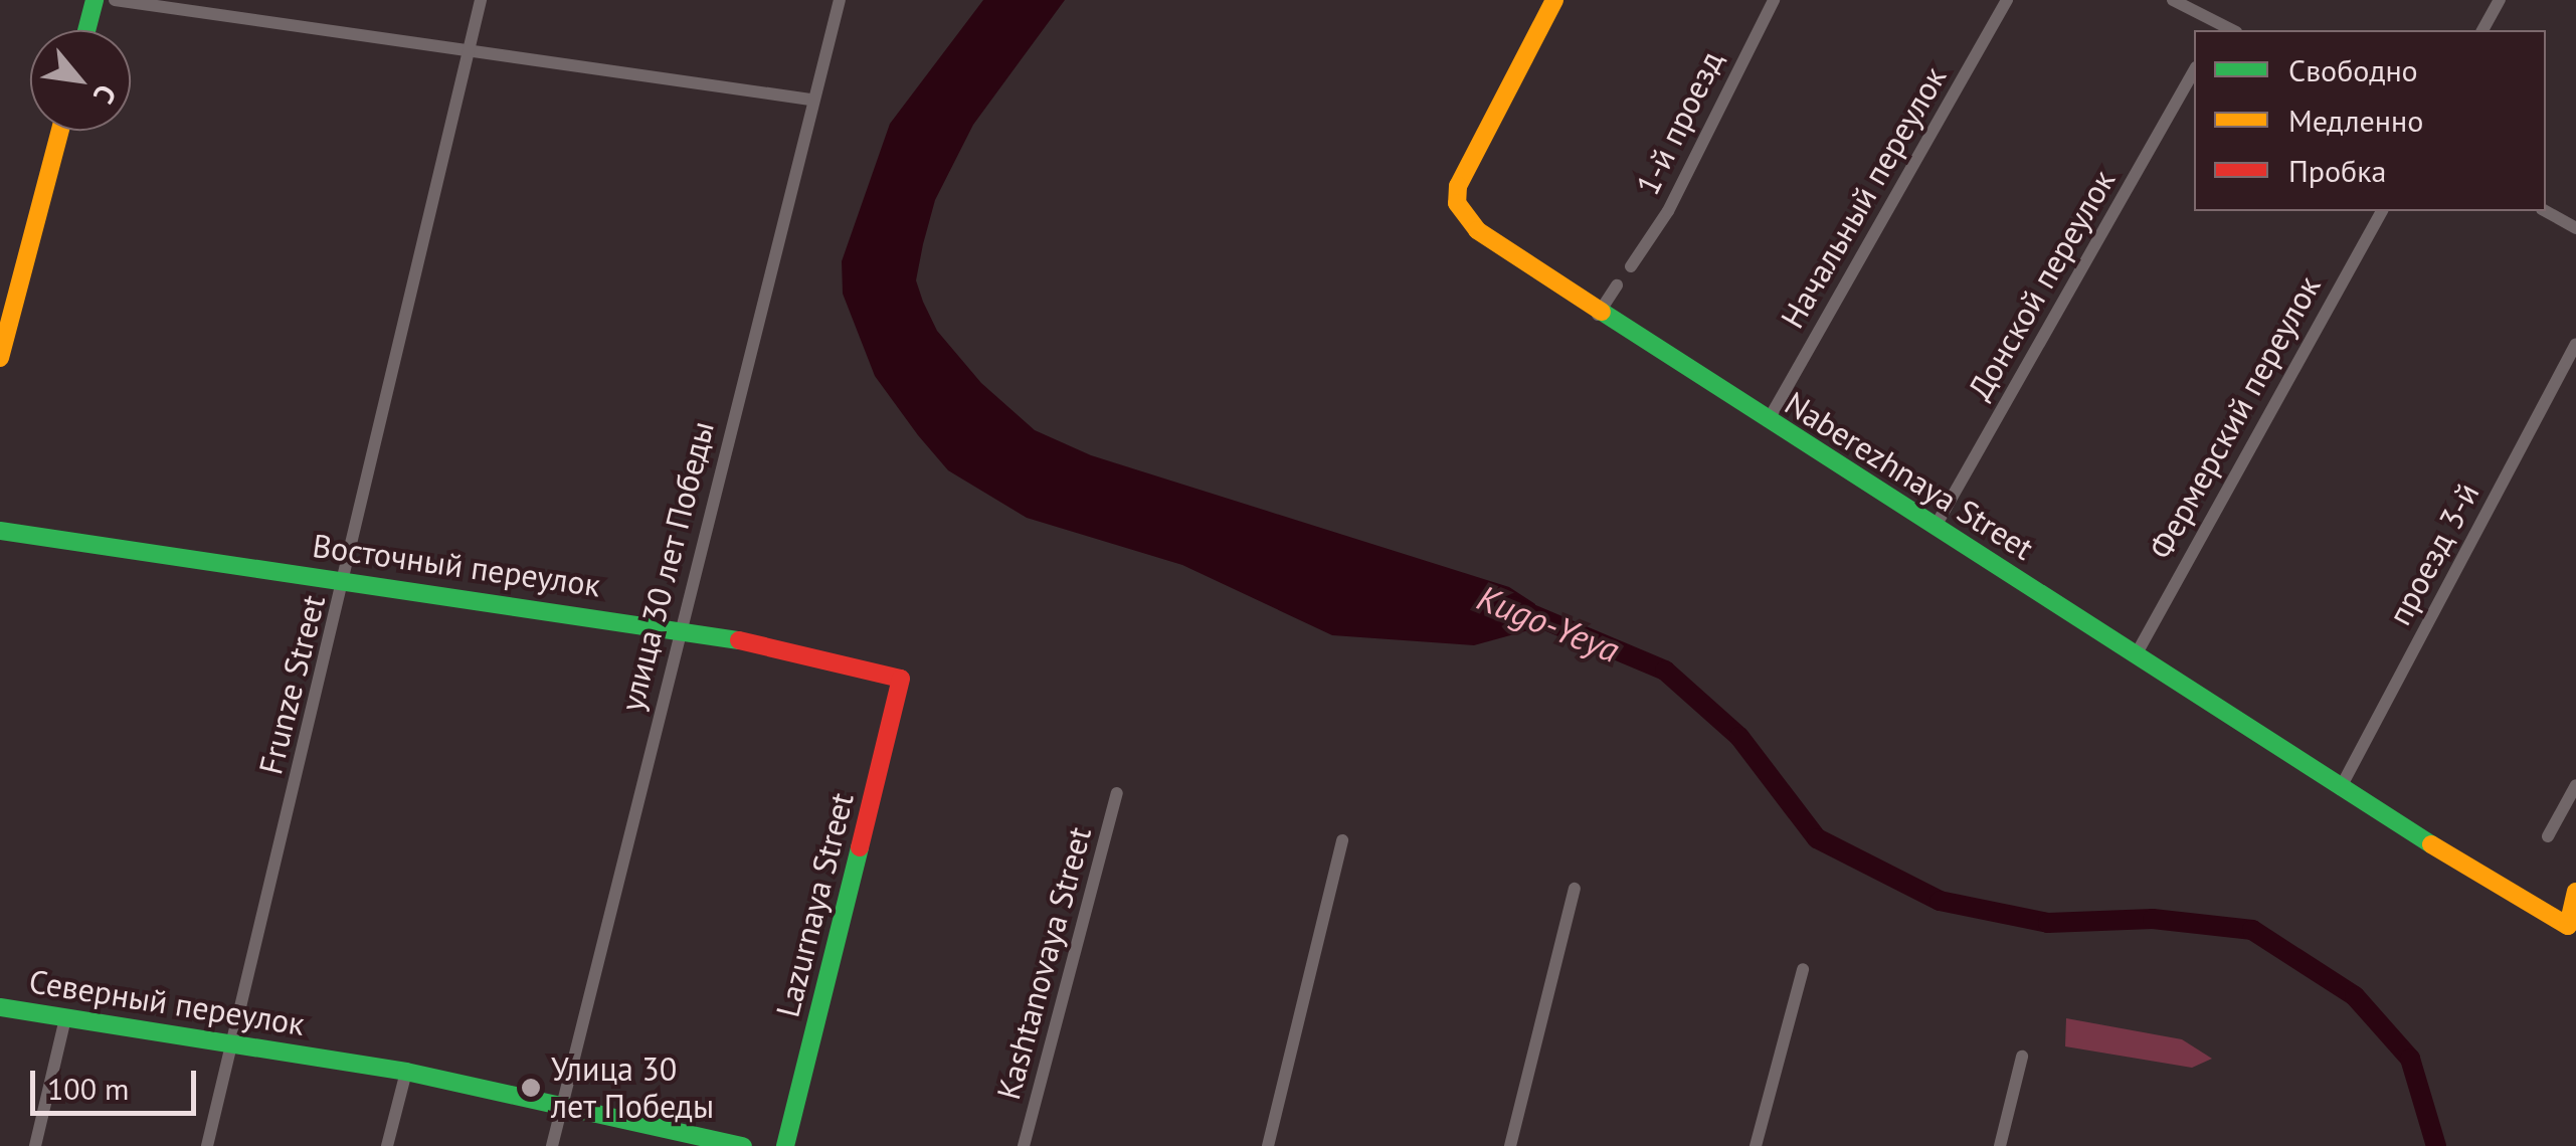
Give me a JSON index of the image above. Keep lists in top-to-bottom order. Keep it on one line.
{"streets":{"street":["1-й проезд","Начальный переулок","Донской переулок","Фермерский переулок","Naberezhnaya Street","проезд 3-й","Восточный переулок","улица 30 лет Победы","Frunze Street","Lazurnaya Street","Kashtanovaya Street","Северный переулок"]},"crossings":[["Начальный переулок","Naberezhnaya Street"],["Донской переулок","Naberezhnaya Street"],["Фермерский переулок","Naberezhnaya Street"],["Naberezhnaya Street","проезд 3-й"],["Восточный переулок","улица 30 лет Победы"],["Восточный переулок","Frunze Street"],["Восточный переулок","Lazurnaya Street"],["улица 30 лет Победы","Северный переулок"],["Frunze Street","Северный переулок"]],"water":["Kugo-Yeya"],"places":["Улица 30 лет Победы"],"legend":["Свободно","Медленно","Пробка"],"scale_bar":"100 m","north":"bottom right"}
